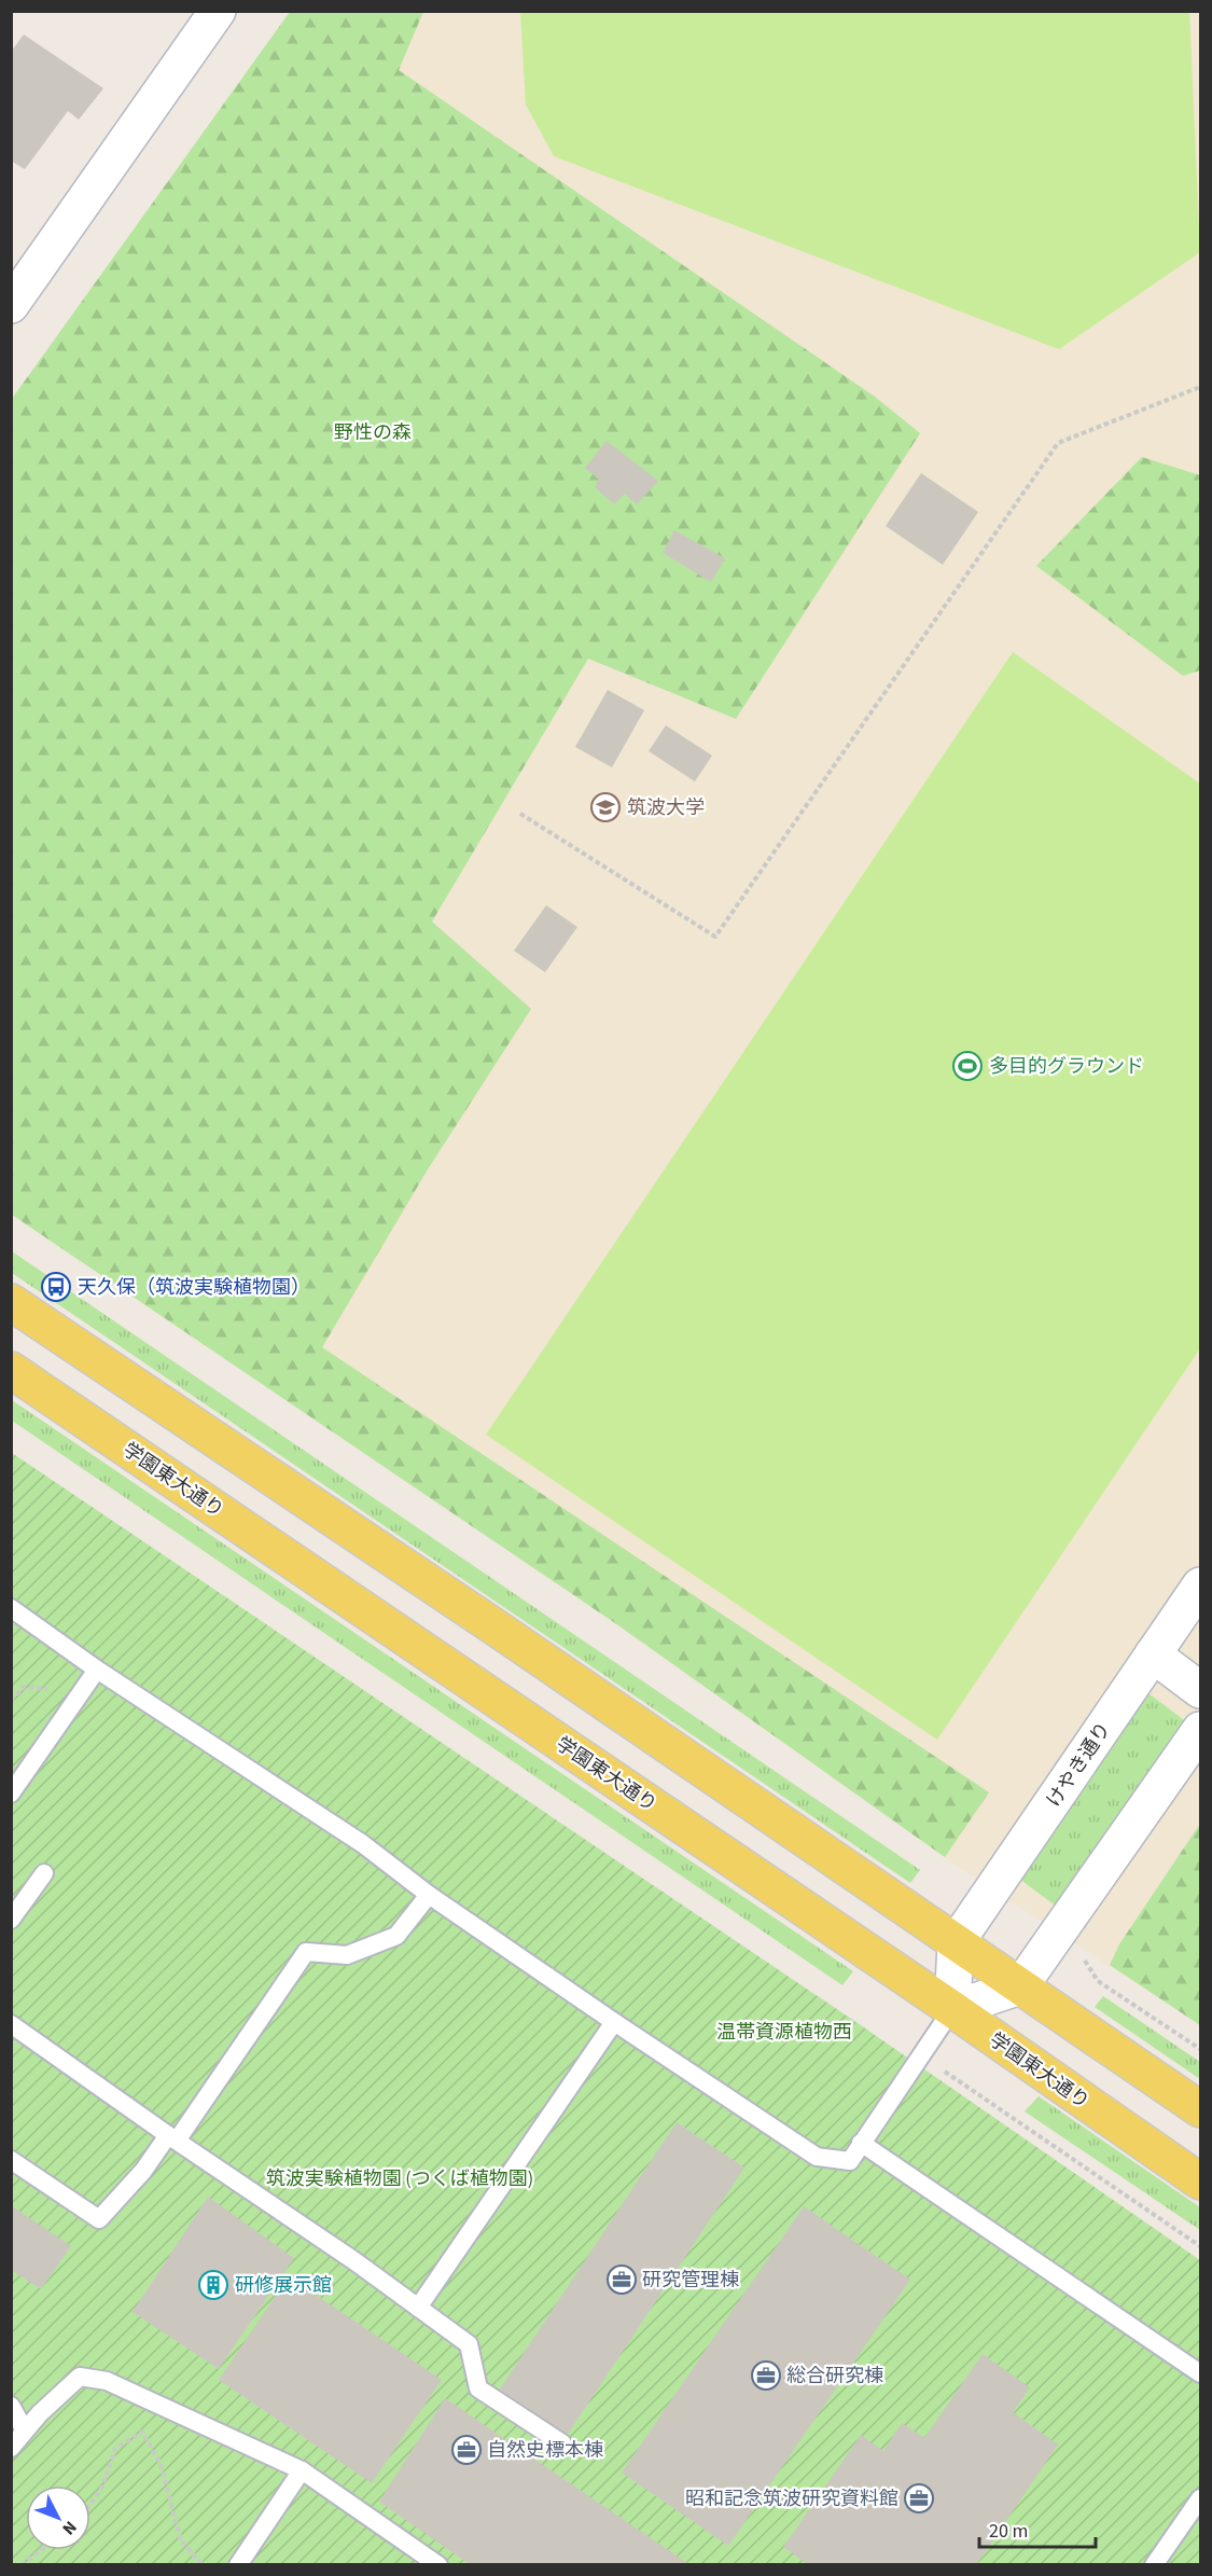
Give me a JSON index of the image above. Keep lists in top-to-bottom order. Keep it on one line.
{"streets":{"main road":["学園東大通り"],"street":["けやき通り"]},"parks":["野性の森","温帯資源植物西","筑波実験植物園 (つくば植物園)"],"places":{"school or university":["筑波大学"],"sports":["多目的グラウンド"],"bus stop":["天久保（筑波実験植物園）"],"office":["研究管理棟","総合研究棟","自然史標本棟","昭和記念筑波研究資料館"],"building":["研修展示館"]},"scale_bar":"20 m","north":"bottom right"}
